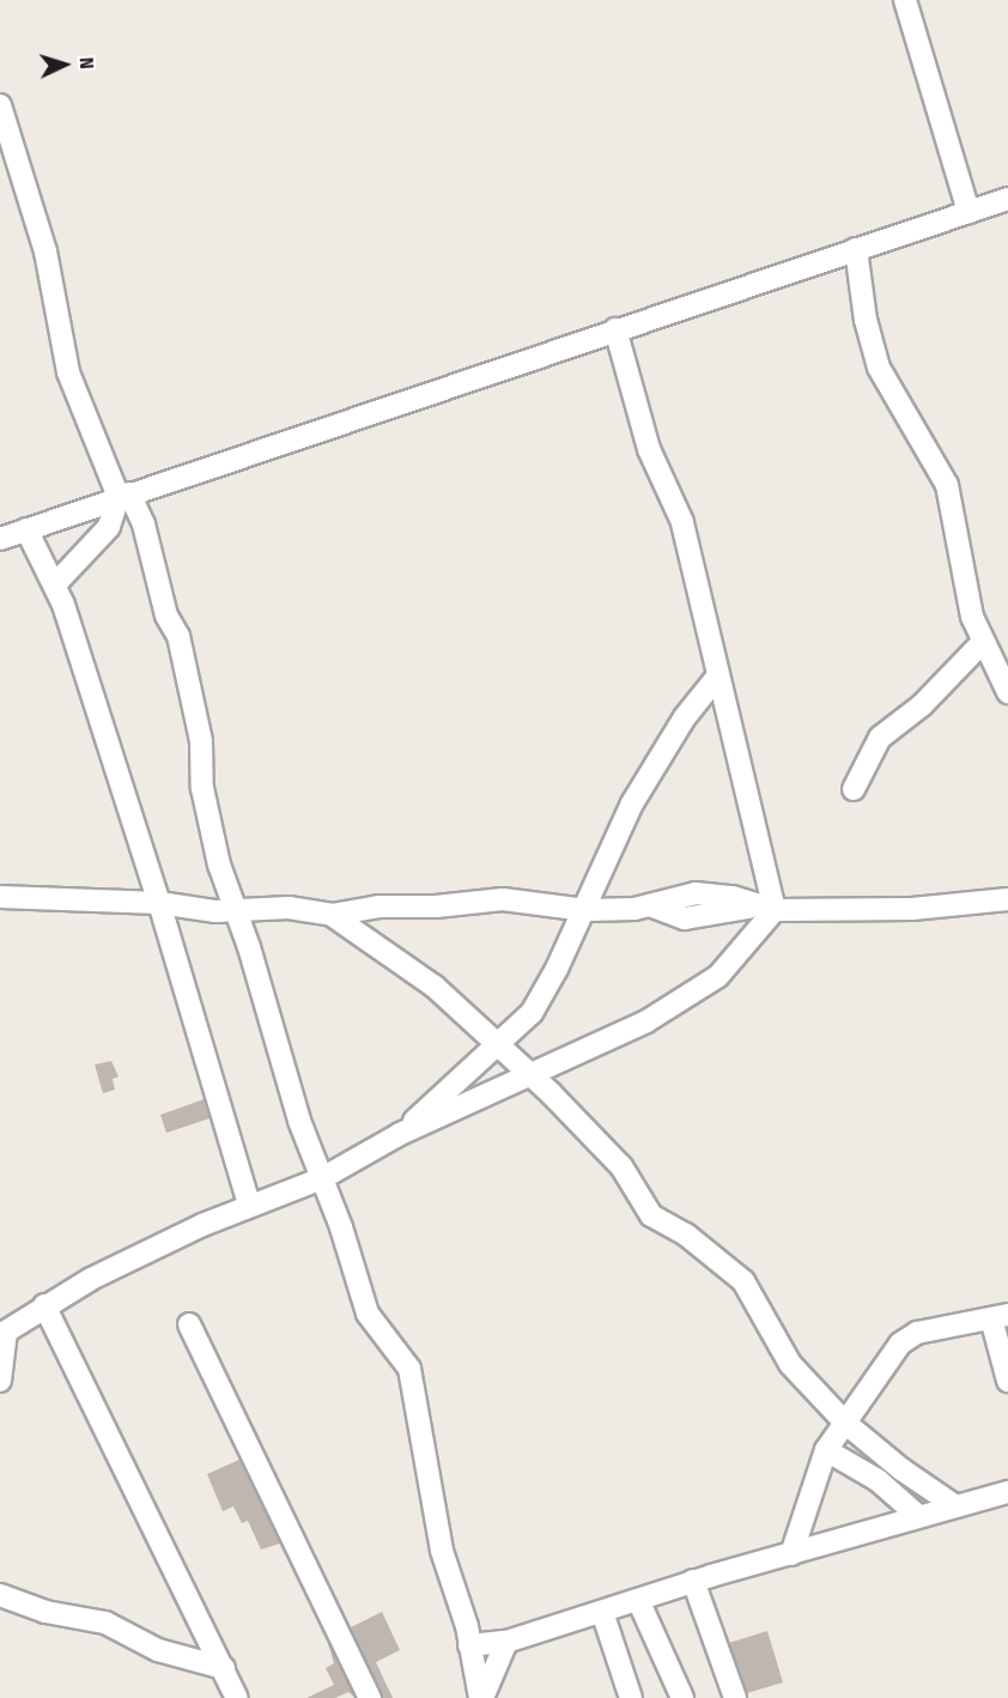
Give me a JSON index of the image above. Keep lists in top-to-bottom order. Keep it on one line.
{"north":"right"}
